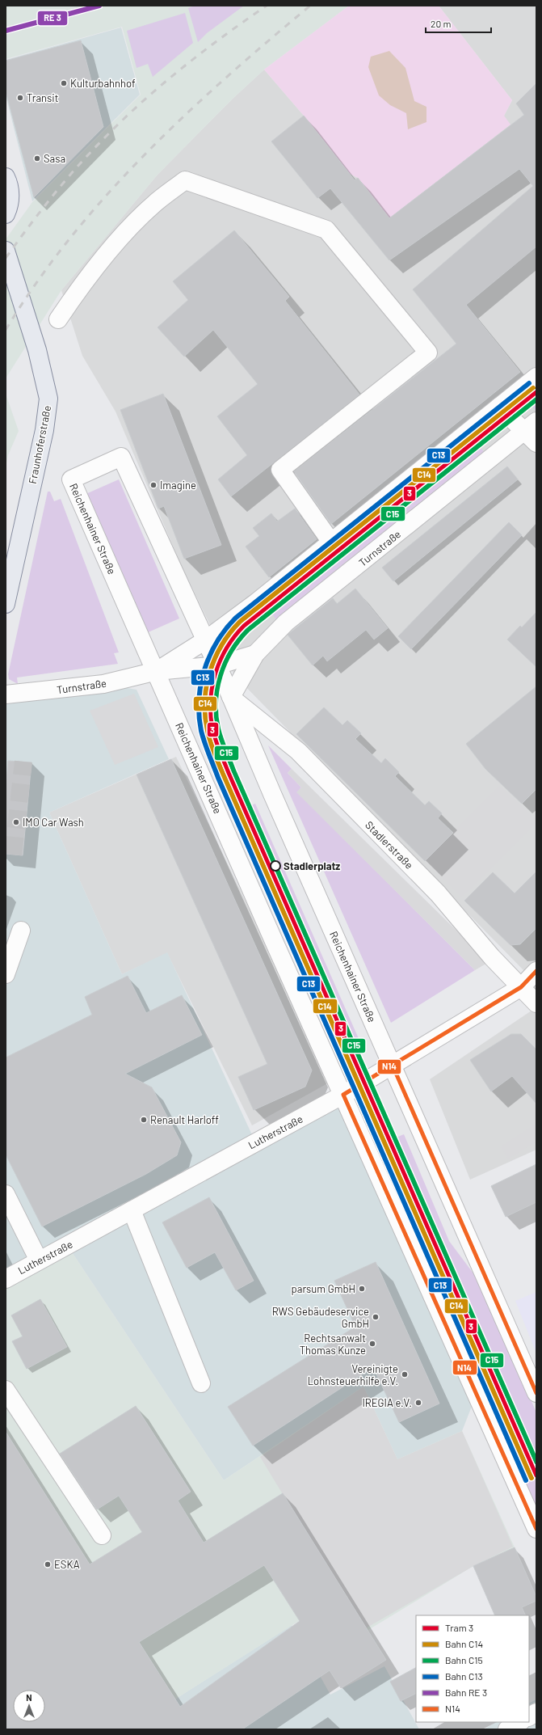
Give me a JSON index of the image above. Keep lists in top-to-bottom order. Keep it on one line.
{"streets":{"main road":["Fraunhoferstraße"],"street":["Reichenhainer Straße","Turnstraße","Stadlerstraße","Lutherstraße"]},"crossings":[["Reichenhainer Straße","Turnstraße"],["Reichenhainer Straße","Stadlerstraße"],["Reichenhainer Straße","Lutherstraße"],["Turnstraße","Stadlerstraße"],["Stadlerstraße","Lutherstraße"]],"places":["Kulturbahnhof","Transit","Sasa","Imagine","IMO Car Wash","Stadlerplatz","Renault Harloff","parsum GmbH","RWS Gebäudeservice GmbH","Rechtsanwalt Thomas Kunze","Vereinigte Lohnsteuerhilfe e.V.","IREGIA e.V.","ESKA"],"lines":["rail line C13","rail line C14","tram line 3","rail line C15","transit line N14"],"legend":["Tram 3","Bahn C14","Bahn C15","Bahn C13","Bahn RE 3","N14"],"scale_bar":"20 m","north":"top"}
